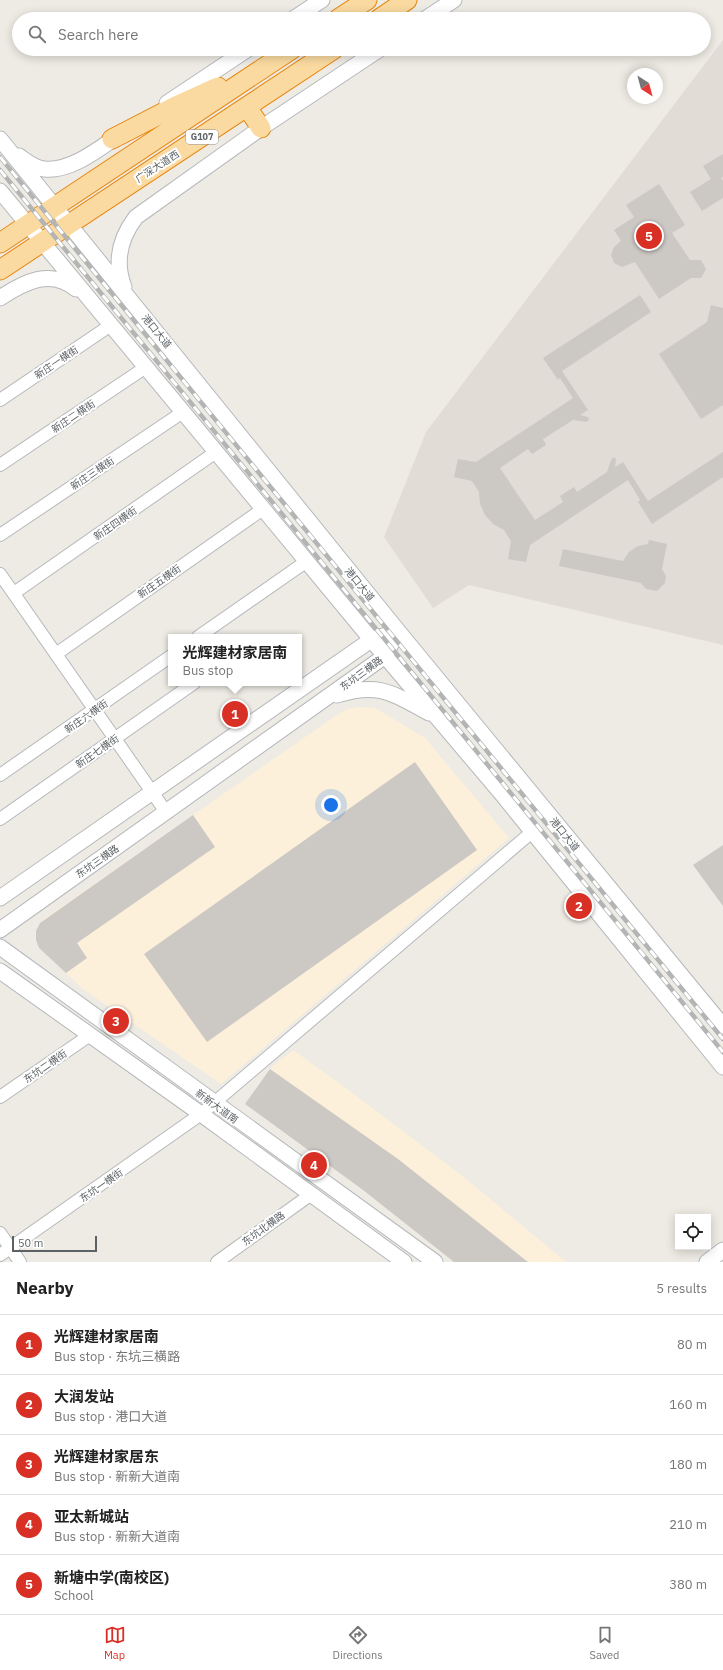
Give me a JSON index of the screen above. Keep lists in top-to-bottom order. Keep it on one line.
{"streets":{"highway":["G107","广深大道西"],"street":["港口大道","新庄一横街","新庄二横街","新庄三横街","新庄四横街","新庄五横街","东坑三横路","新庄六横街","新庄七横街","东坑二横街","新新大道南","东坑一横街","东坑北横路"]},"crossings":[["G107","港口大道"],["广深大道西","港口大道"],["港口大道","东坑三横路"],["东坑二横街","新新大道南"],["新新大道南","东坑一横街"],["新新大道南","东坑北横路"]],"scale_bar":"50 m","north":"bottom right","page":{"search":"Search here","pins":["5","1","2","3","4"],"popup":["光辉建材家居南","Bus stop"],"scale":"50 m","heading":["Nearby","5 results"],"list":[{"mark":"1","name":"光辉建材家居南","note":"Bus stop · 东坑三横路","value":"80 m"},{"mark":"2","name":"大润发站","note":"Bus stop · 港口大道","value":"160 m"},{"mark":"3","name":"光辉建材家居东","note":"Bus stop · 新新大道南","value":"180 m"},{"mark":"4","name":"亚太新城站","note":"Bus stop · 新新大道南","value":"210 m"},{"mark":"5","name":"新塘中学(南校区)","note":"School","value":"380 m"}],"nav":["Map","Directions","Saved"]}}
